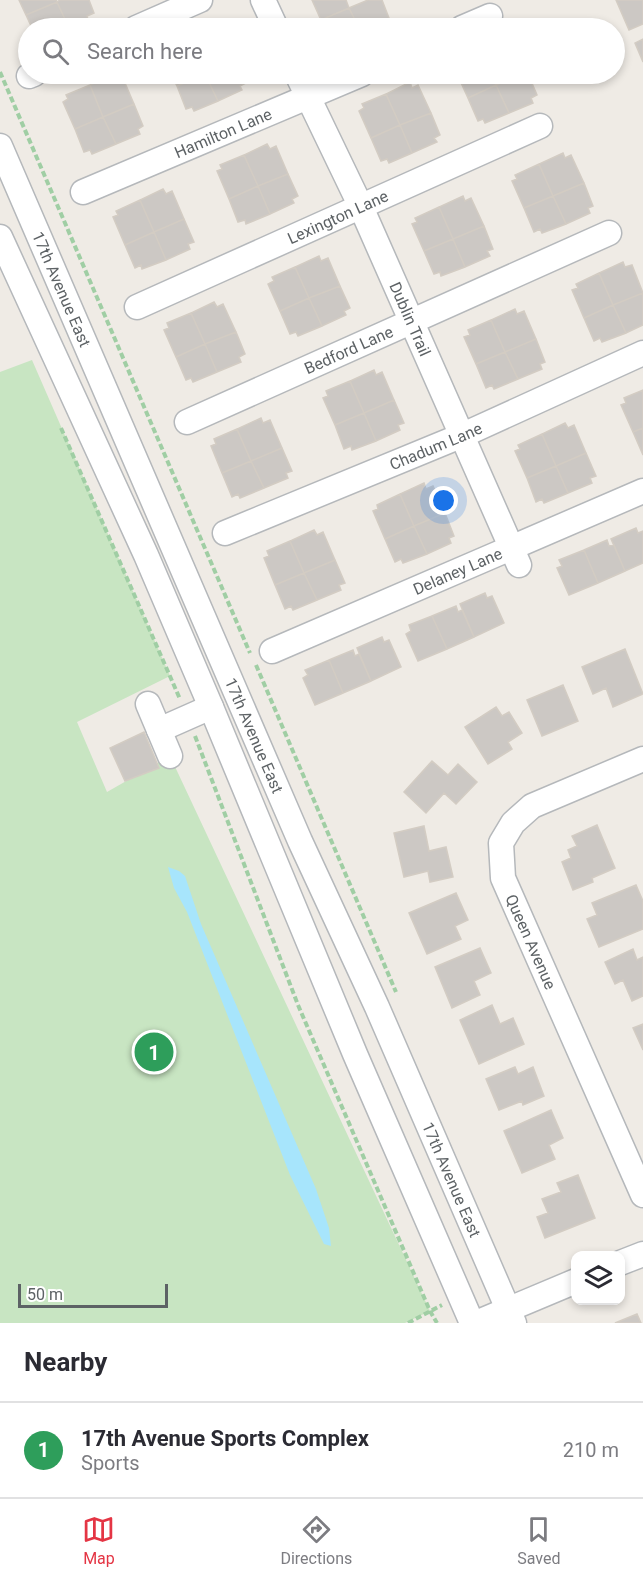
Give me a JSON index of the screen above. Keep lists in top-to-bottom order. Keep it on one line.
{"streets":{"street":["Hamilton Lane","Lexington Lane","17th Avenue East","Dublin Trail","Bedford Lane","Chadum Lane","Delaney Lane","Queen Avenue"]},"crossings":[["Hamilton Lane","Dublin Trail"],["Lexington Lane","Dublin Trail"],["Dublin Trail","Bedford Lane"],["Dublin Trail","Chadum Lane"],["Dublin Trail","Delaney Lane"]],"scale_bar":"50 m","page":{"search":"Search here","pins":"1","scale":"50 m","heading":"Nearby","list":[{"mark":"1","name":"17th Avenue Sports Complex","note":"Sports","value":"210 m"}],"nav":["Map","Directions","Saved"]}}
